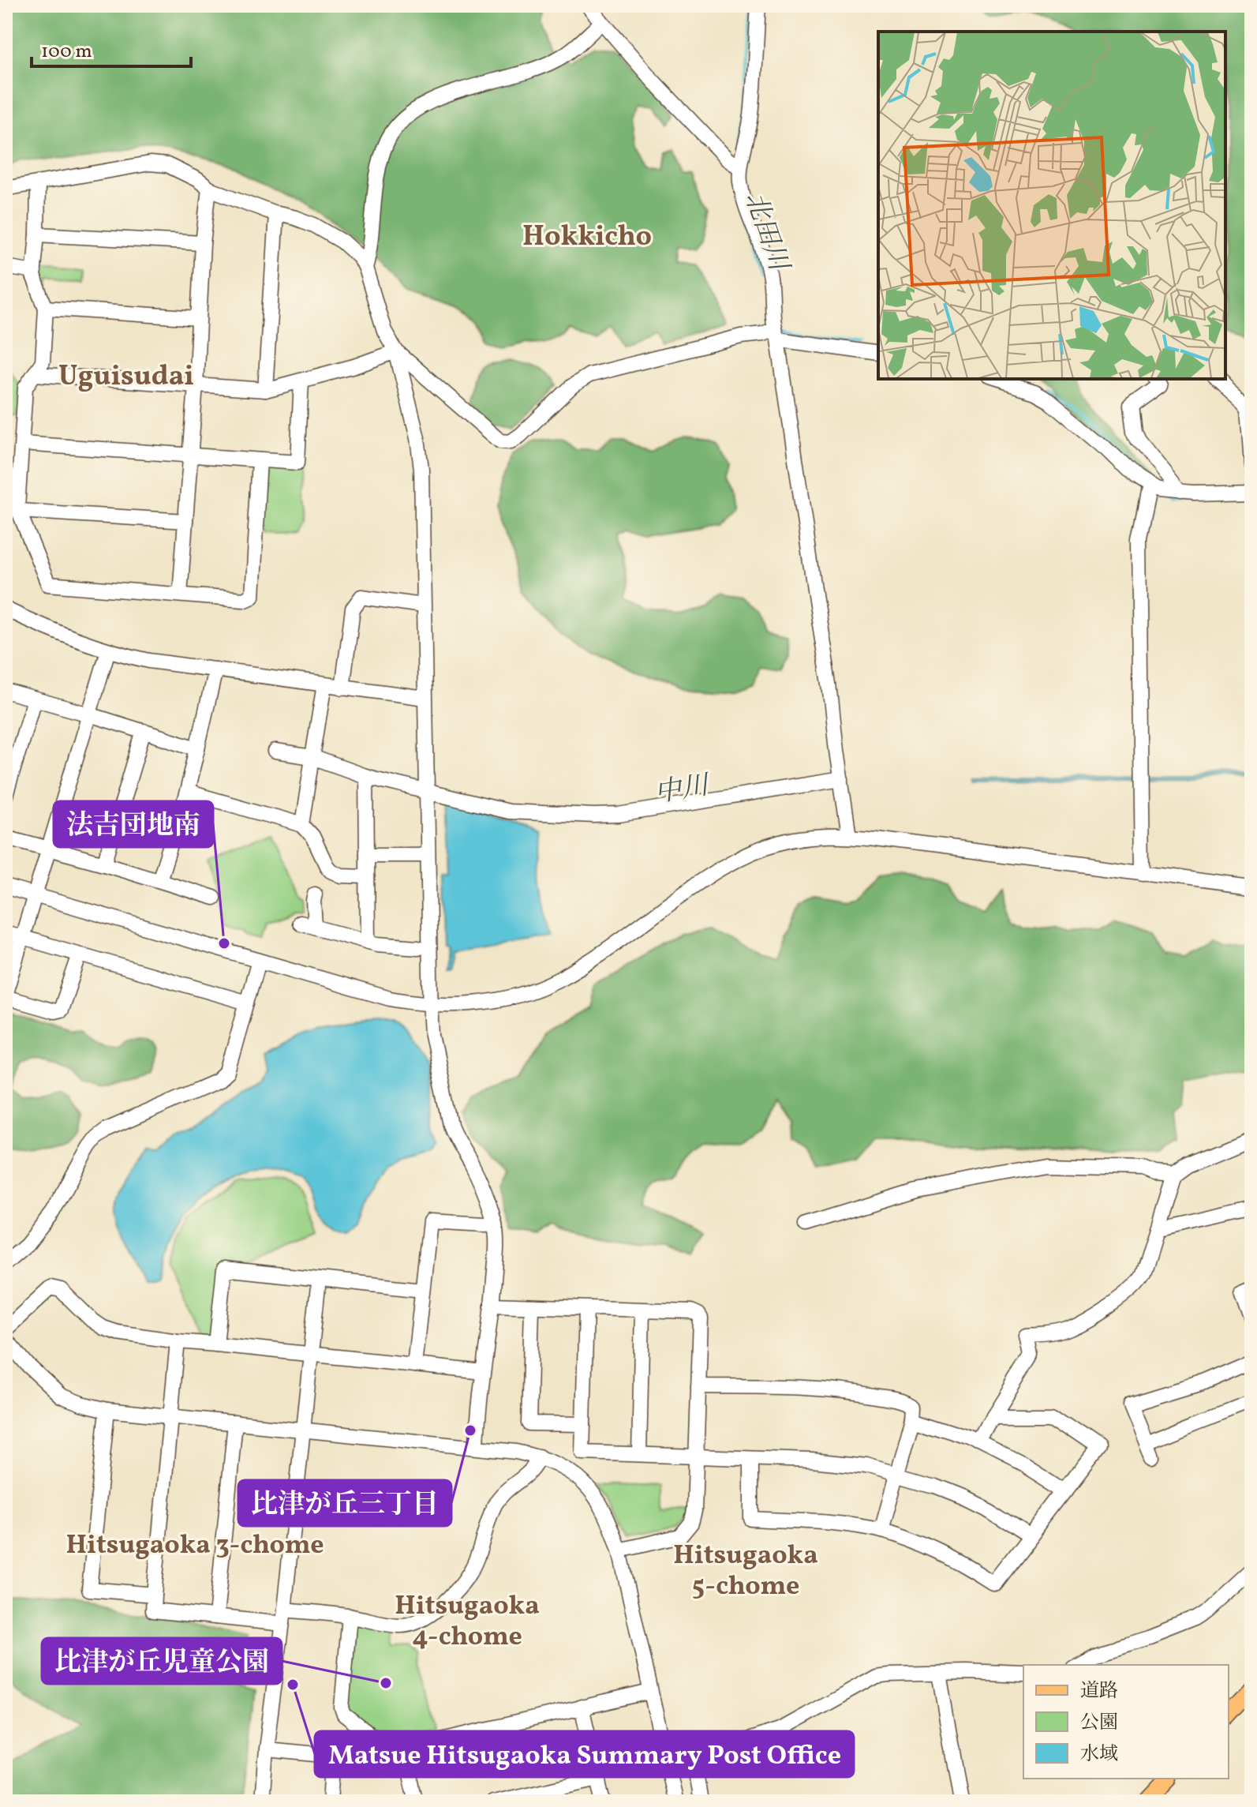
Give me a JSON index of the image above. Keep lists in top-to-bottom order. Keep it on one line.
{"districts":["Hokkicho","Uguisudai","Hitsugaoka 3-chome","Hitsugaoka 5-chome","Hitsugaoka 4-chome"],"water":["北田川","中川"],"places":["法吉団地南","比津が丘三丁目","比津が丘児童公園","Matsue Hitsugaoka Summary Post Office"],"legend":["道路","公園","水域"],"scale_bar":"100 m"}
